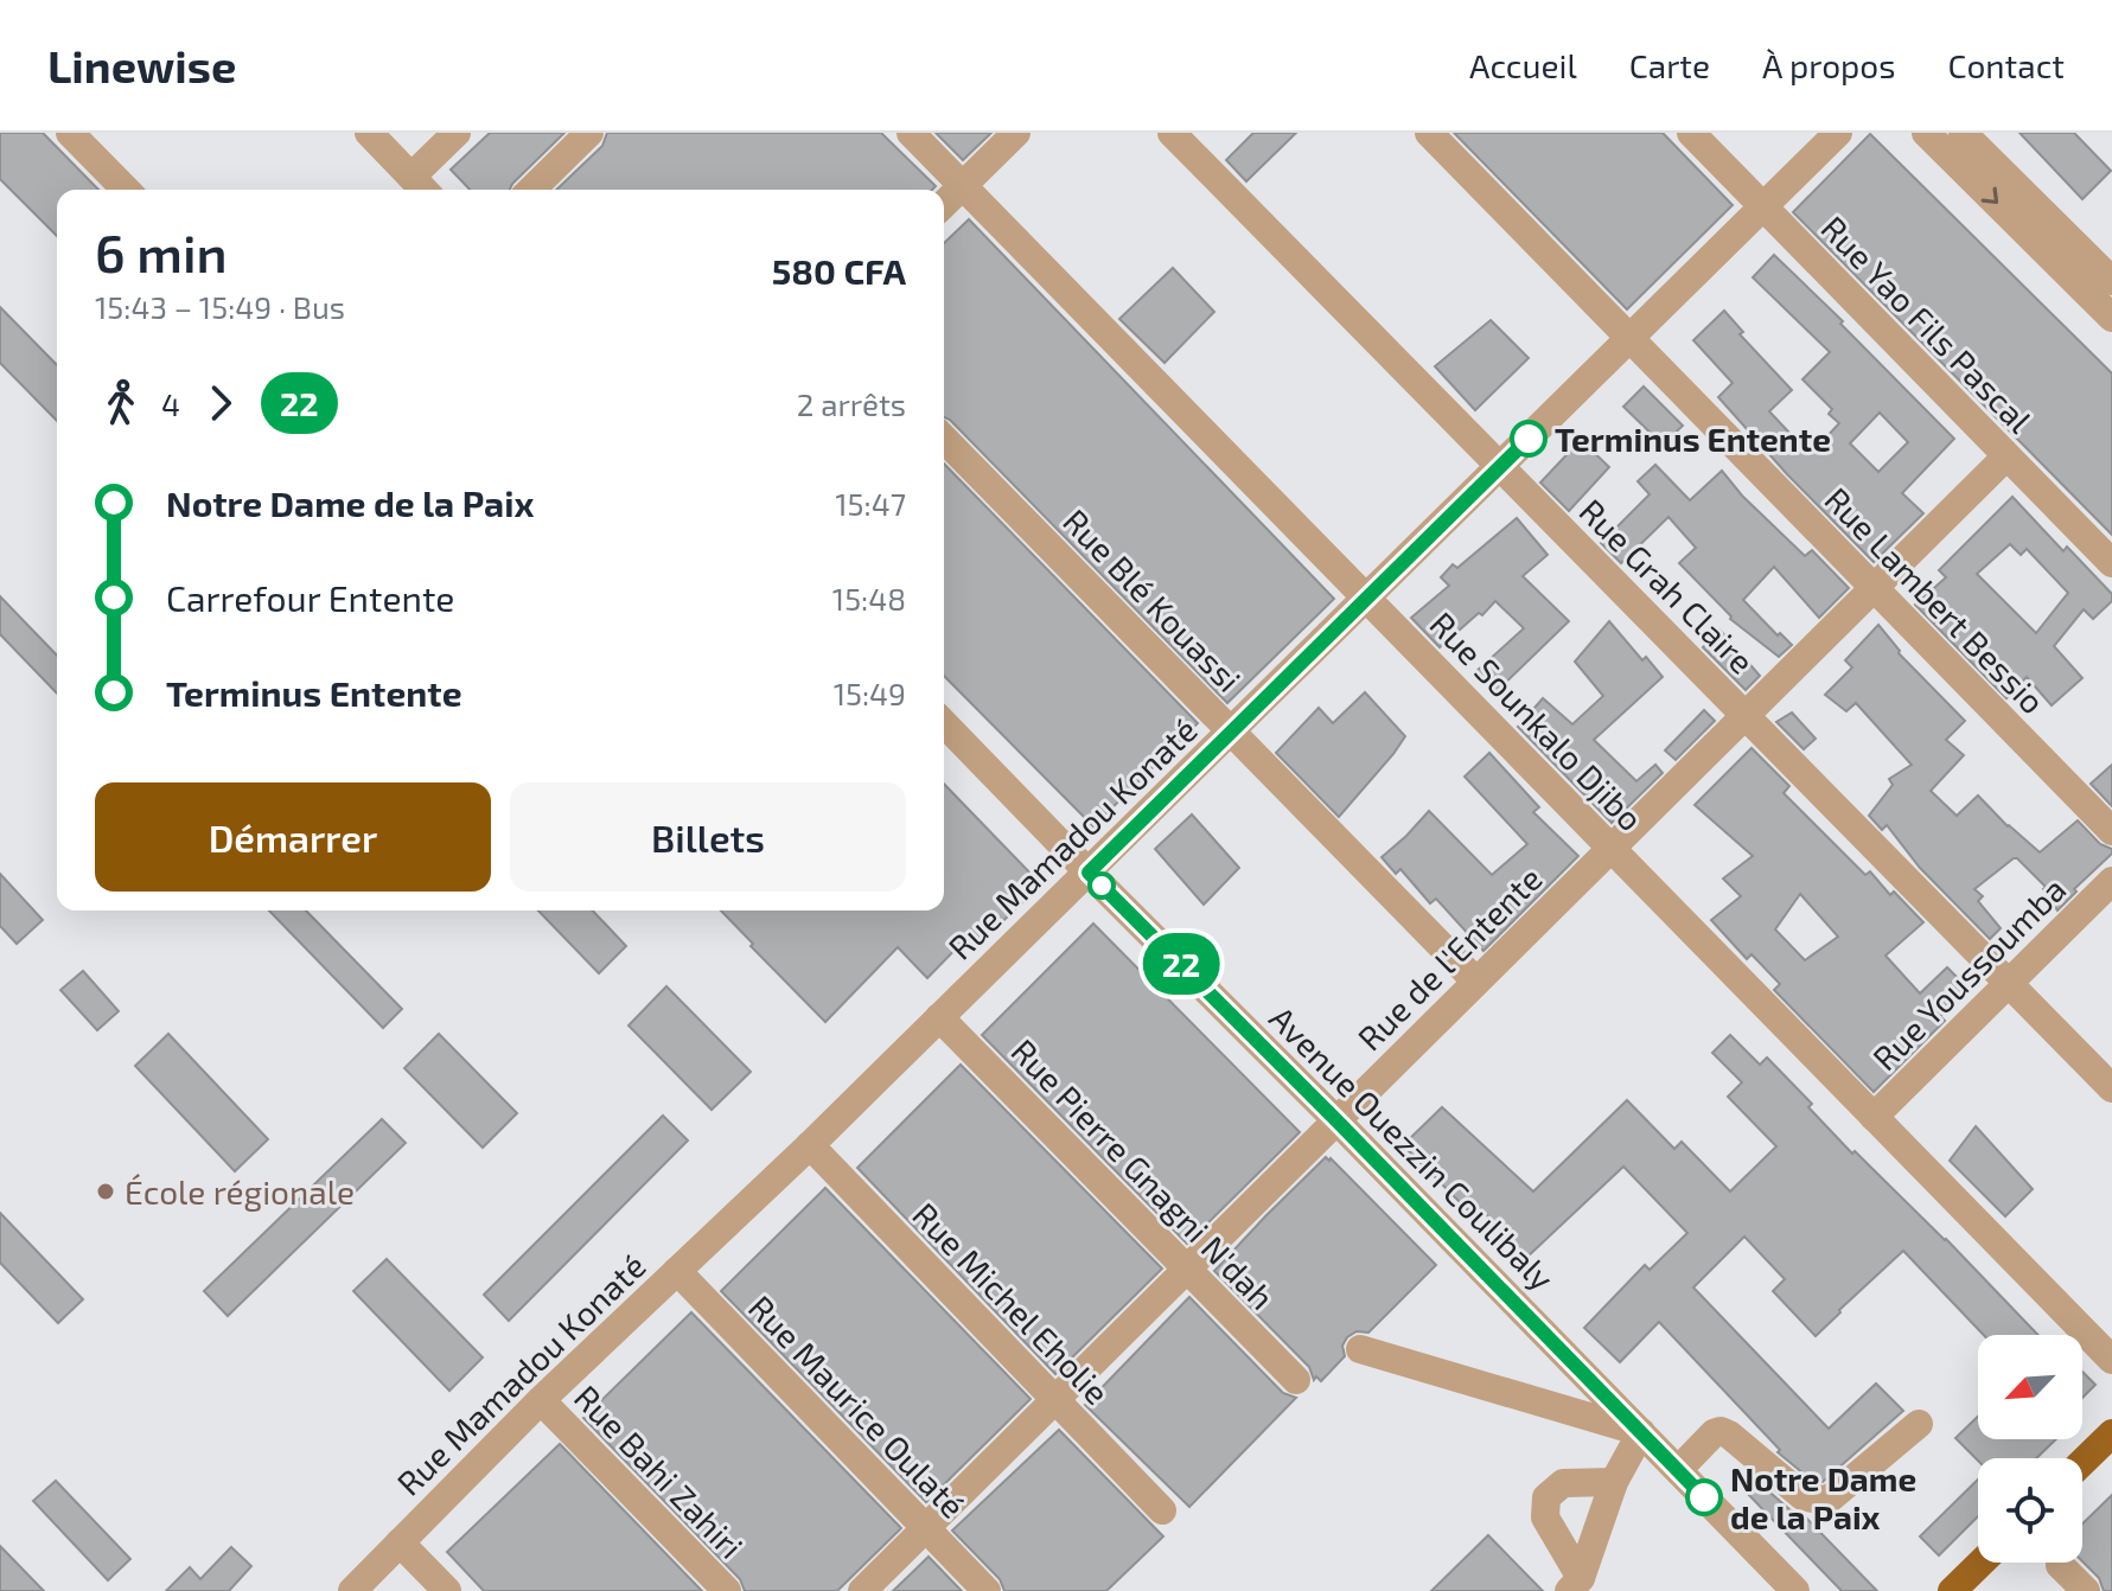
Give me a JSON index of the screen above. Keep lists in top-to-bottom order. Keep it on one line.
{"streets":{"street":["Rue Yao Fils Pascal","Rue Grah Claire","Rue Blé Kouassi","Rue Lambert Bessio","Rue Sounkalo Djibo","Rue Mamadou Konaté","Rue de l'Entente","Rue Youssoumba","Avenue Ouezzin Coulibaly","Rue Pierre Gnagni N'dah","Rue Michel Eholie","Rue Maurice Oulaté","Rue Bahi Zahiri"]},"crossings":[["Rue Yao Fils Pascal","Rue Mamadou Konaté"],["Rue Yao Fils Pascal","Rue de l'Entente"],["Rue Grah Claire","Rue Mamadou Konaté"],["Rue Grah Claire","Rue de l'Entente"],["Rue Grah Claire","Rue Youssoumba"],["Rue Blé Kouassi","Rue Mamadou Konaté"],["Rue Blé Kouassi","Rue de l'Entente"],["Rue Lambert Bessio","Rue Mamadou Konaté"],["Rue Lambert Bessio","Rue de l'Entente"],["Rue Sounkalo Djibo","Rue Mamadou Konaté"],["Rue Sounkalo Djibo","Rue de l'Entente"],["Rue Sounkalo Djibo","Rue Youssoumba"],["Rue Mamadou Konaté","Avenue Ouezzin Coulibaly"],["Rue Mamadou Konaté","Rue Pierre Gnagni N'dah"],["Rue Mamadou Konaté","Rue Michel Eholie"],["Rue Mamadou Konaté","Rue Maurice Oulaté"],["Rue Mamadou Konaté","Rue Bahi Zahiri"],["Rue de l'Entente","Avenue Ouezzin Coulibaly"],["Rue de l'Entente","Rue Pierre Gnagni N'dah"],["Rue de l'Entente","Rue Michel Eholie"],["Rue de l'Entente","Rue Maurice Oulaté"]],"places":["Terminus Entente","École régionale","Notre Dame de la Paix"],"lines":["bus line 22"],"north":"bottom left","page":{"header":"Linewise","nav":["Accueil","Carte","À propos","Contact"],"on_map":"22","heading":["6 min","15:43 – 15:49 · Bus","580 CFA"],"legs":["4","22","2 arrêts"],"list":[{"name":"Notre Dame de la Paix","value":"15:47"},{"name":"Carrefour Entente","value":"15:48"},{"name":"Terminus Entente","value":"15:49"}],"buttons":["Démarrer","Billets"]}}
